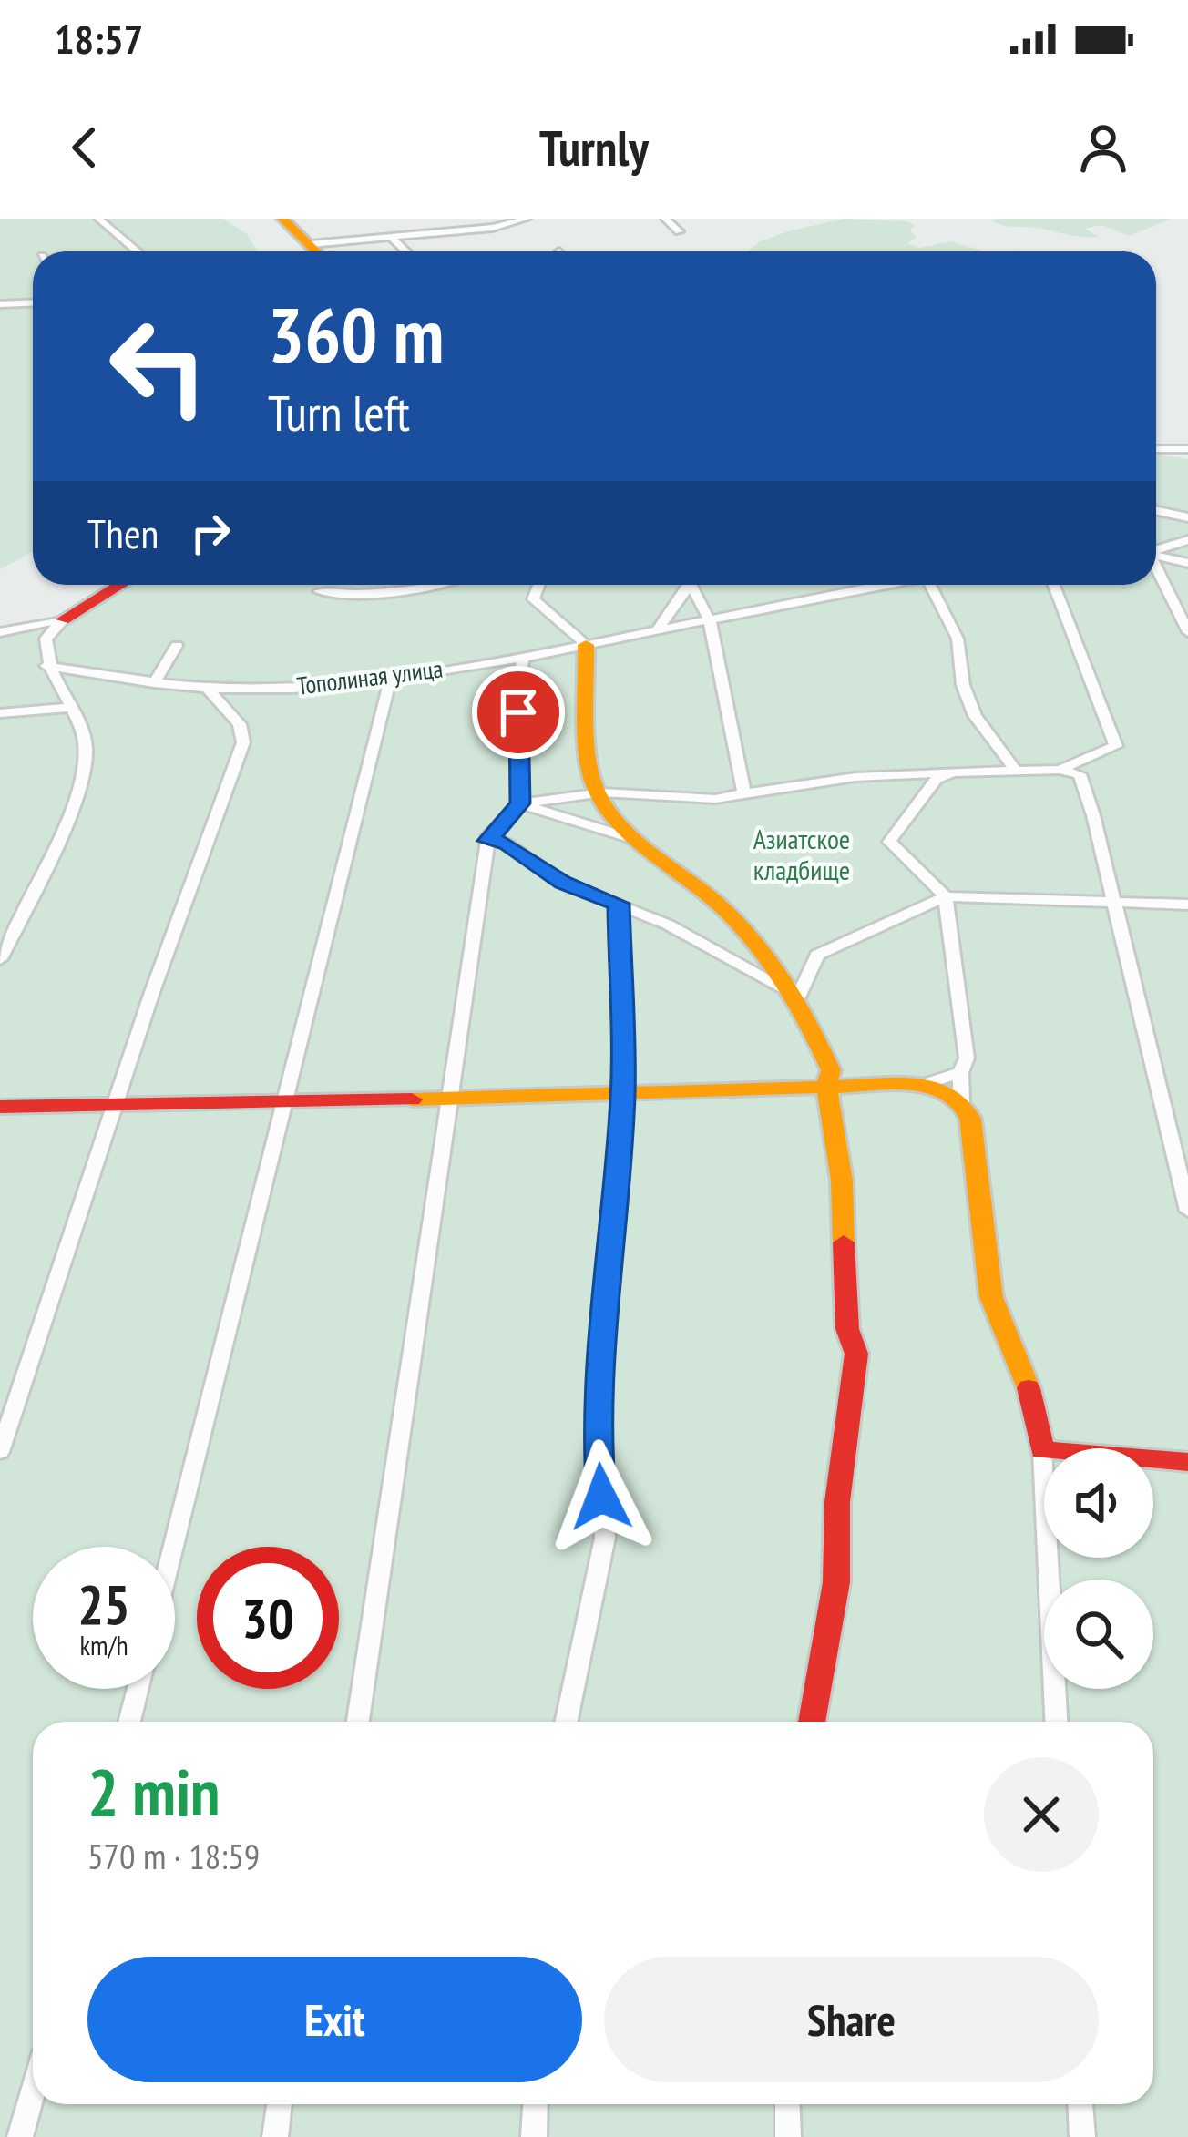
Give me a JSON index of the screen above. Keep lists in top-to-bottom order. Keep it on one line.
{"streets":{"street":["Тополиная улица"]},"parks":["Азиатское кладбище"],"page":{"status":"18:57","header":"Turnly","turn":["360 m","Turn left"],"then":"Then","speed":"25 km/h","limit":"30","heading":["2 min","570 m · 18:59"],"buttons":["Exit","Share"]}}
